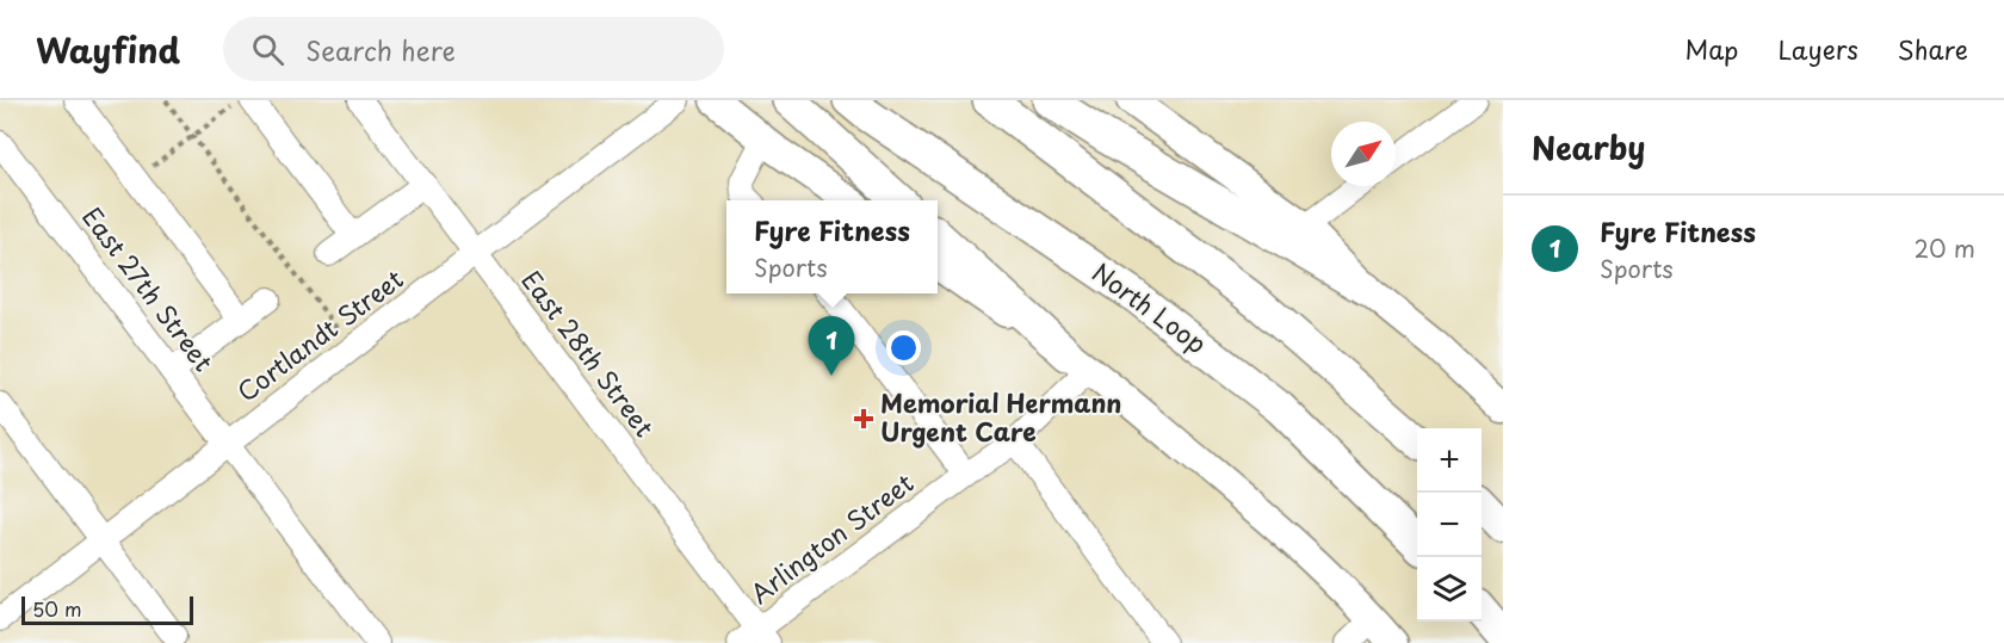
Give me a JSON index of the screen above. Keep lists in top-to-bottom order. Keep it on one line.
{"streets":{"highway":["North Loop"],"street":["East 27th Street","Cortlandt Street","East 28th Street","Arlington Street"]},"crossings":[["East 27th Street","Cortlandt Street"],["Cortlandt Street","East 28th Street"],["East 28th Street","Arlington Street"]],"places":{"health":["Memorial Hermann Urgent Care"]},"scale_bar":"50 m","north":"top right","page":{"header":"Wayfind","search":"Search here","nav":["Map","Layers","Share"],"heading":"Nearby","list":[{"mark":"1","name":"Fyre Fitness","note":"Sports","value":"20 m"}],"popup":["Fyre Fitness","Sports"],"pins":"1","map_buttons":["+","−"],"scale":"50 m"}}
